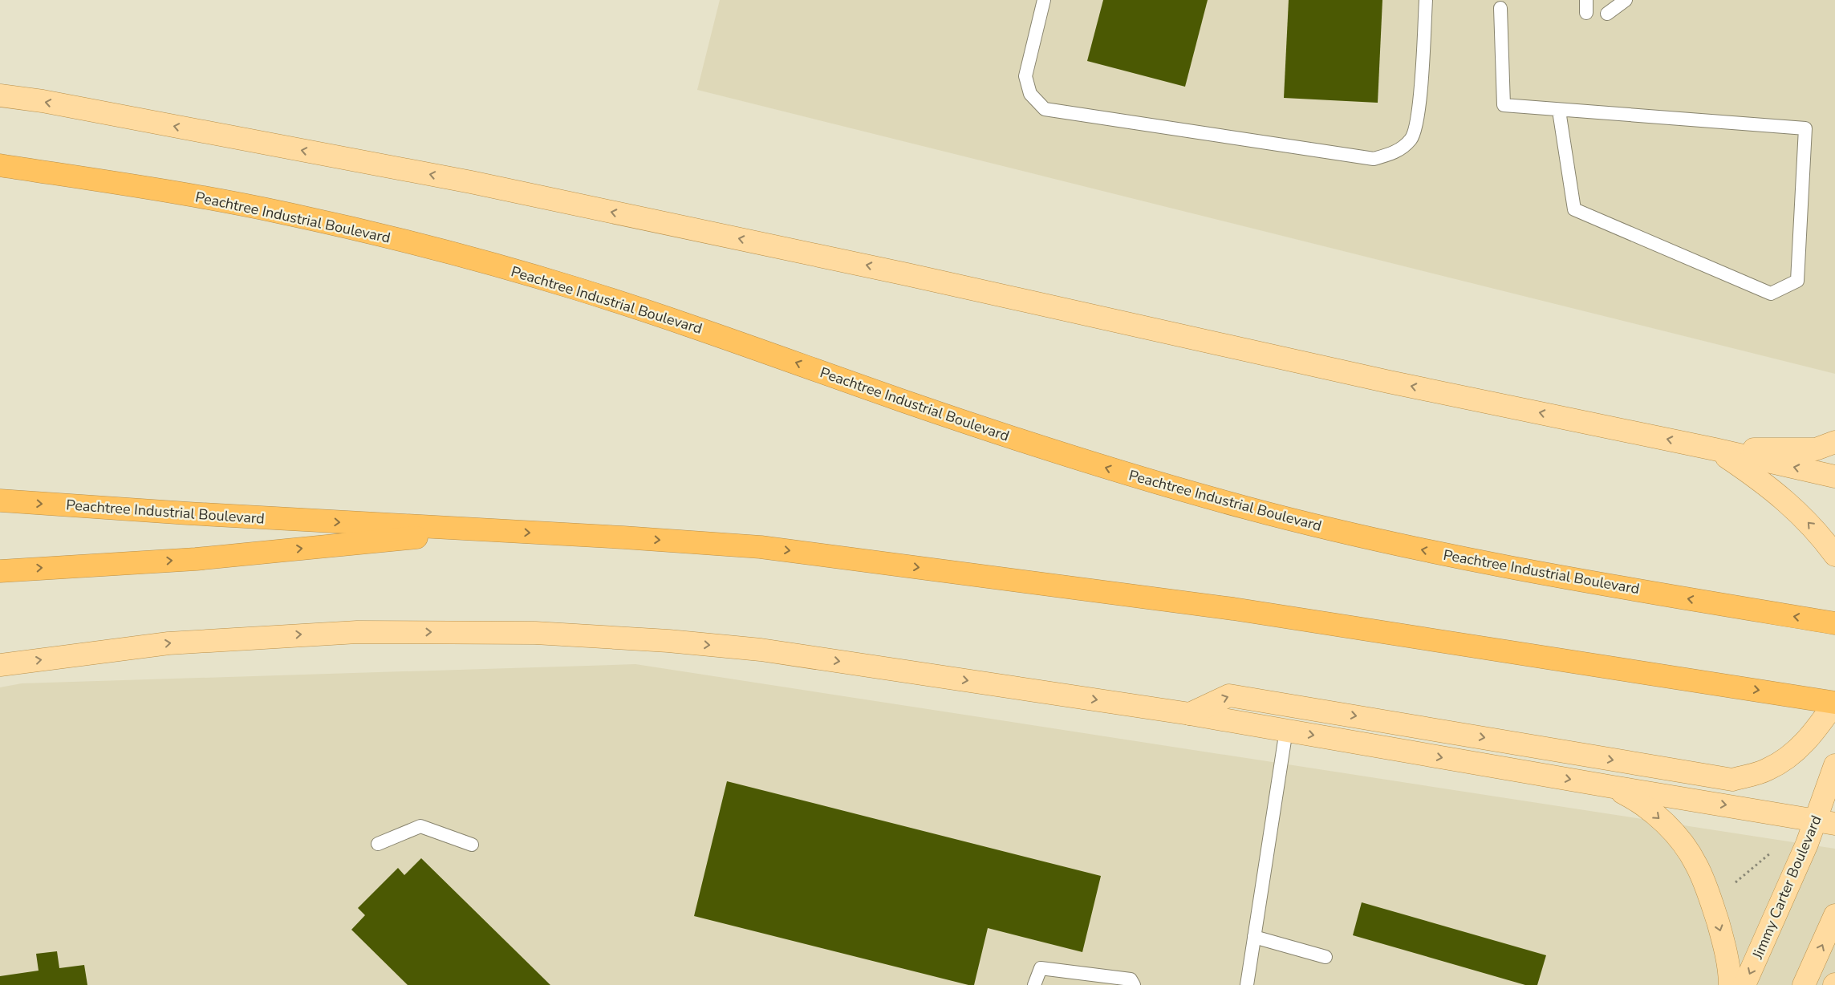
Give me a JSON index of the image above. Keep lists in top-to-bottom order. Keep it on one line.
{"streets":{"highway":["Peachtree Industrial Boulevard"],"main road":["Jimmy Carter Boulevard"]}}
